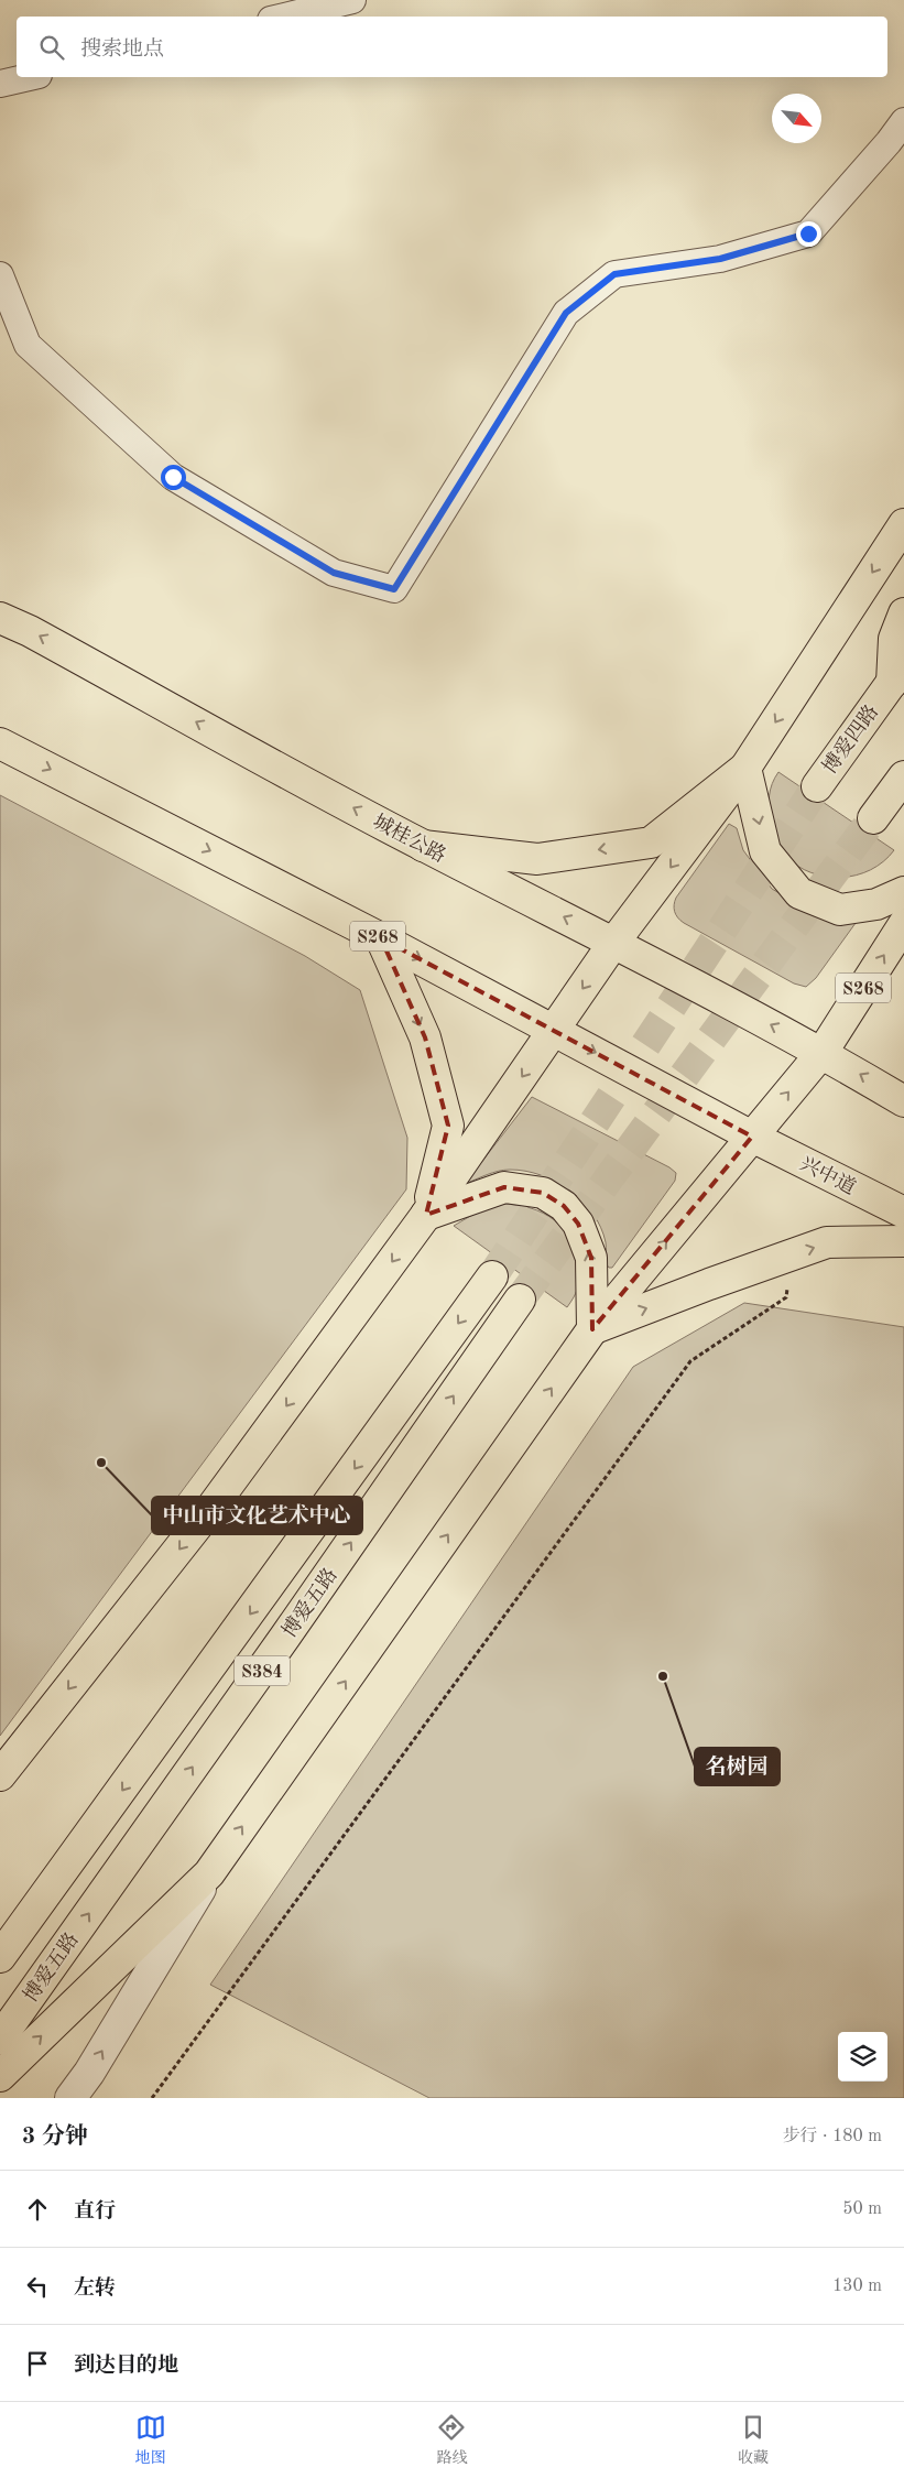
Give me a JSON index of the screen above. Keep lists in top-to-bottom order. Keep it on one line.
{"streets":{"main road":["博爱四路","城桂公路","S268","兴中道","博爱五路","S384"]},"crossings":[["城桂公路","S268"],["S268","兴中道"]],"places":["中山市文化艺术中心","名树园"],"north":"bottom right","page":{"search":"搜索地点","heading":["3 分钟","步行 · 180 m"],"list":[["直行","50 m"],["左转","130 m"],"到达目的地"],"nav":["地图","路线","收藏"]}}
